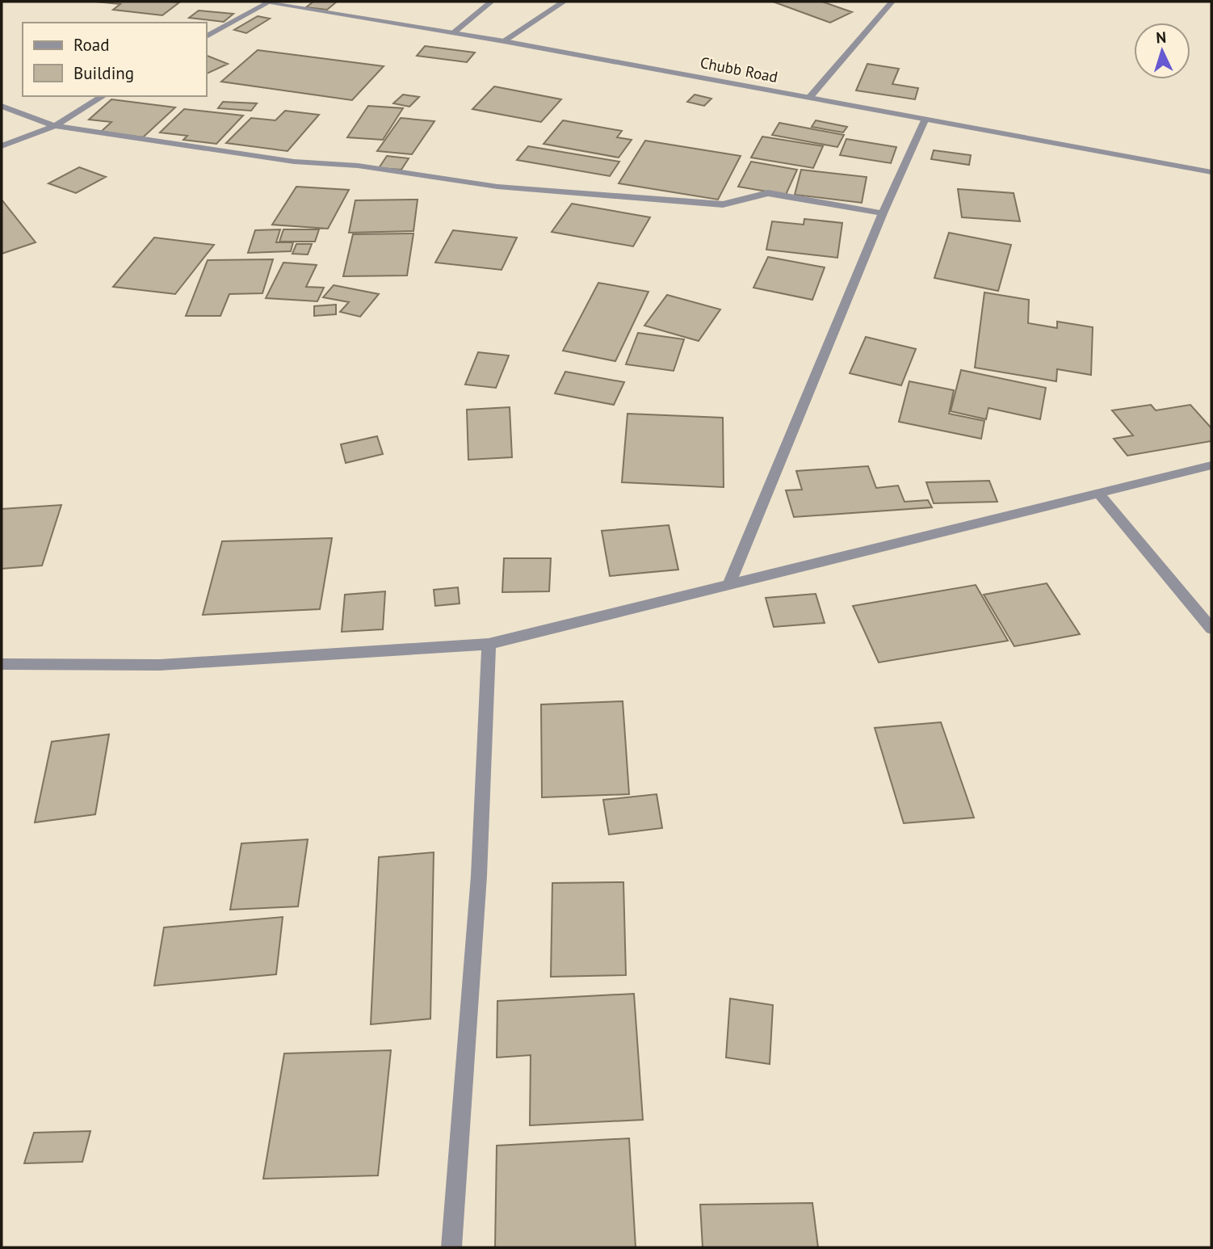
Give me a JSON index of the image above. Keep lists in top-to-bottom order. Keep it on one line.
{"streets":{"street":["Chubb Road"]},"legend":["Road","Building"],"north":"top"}
